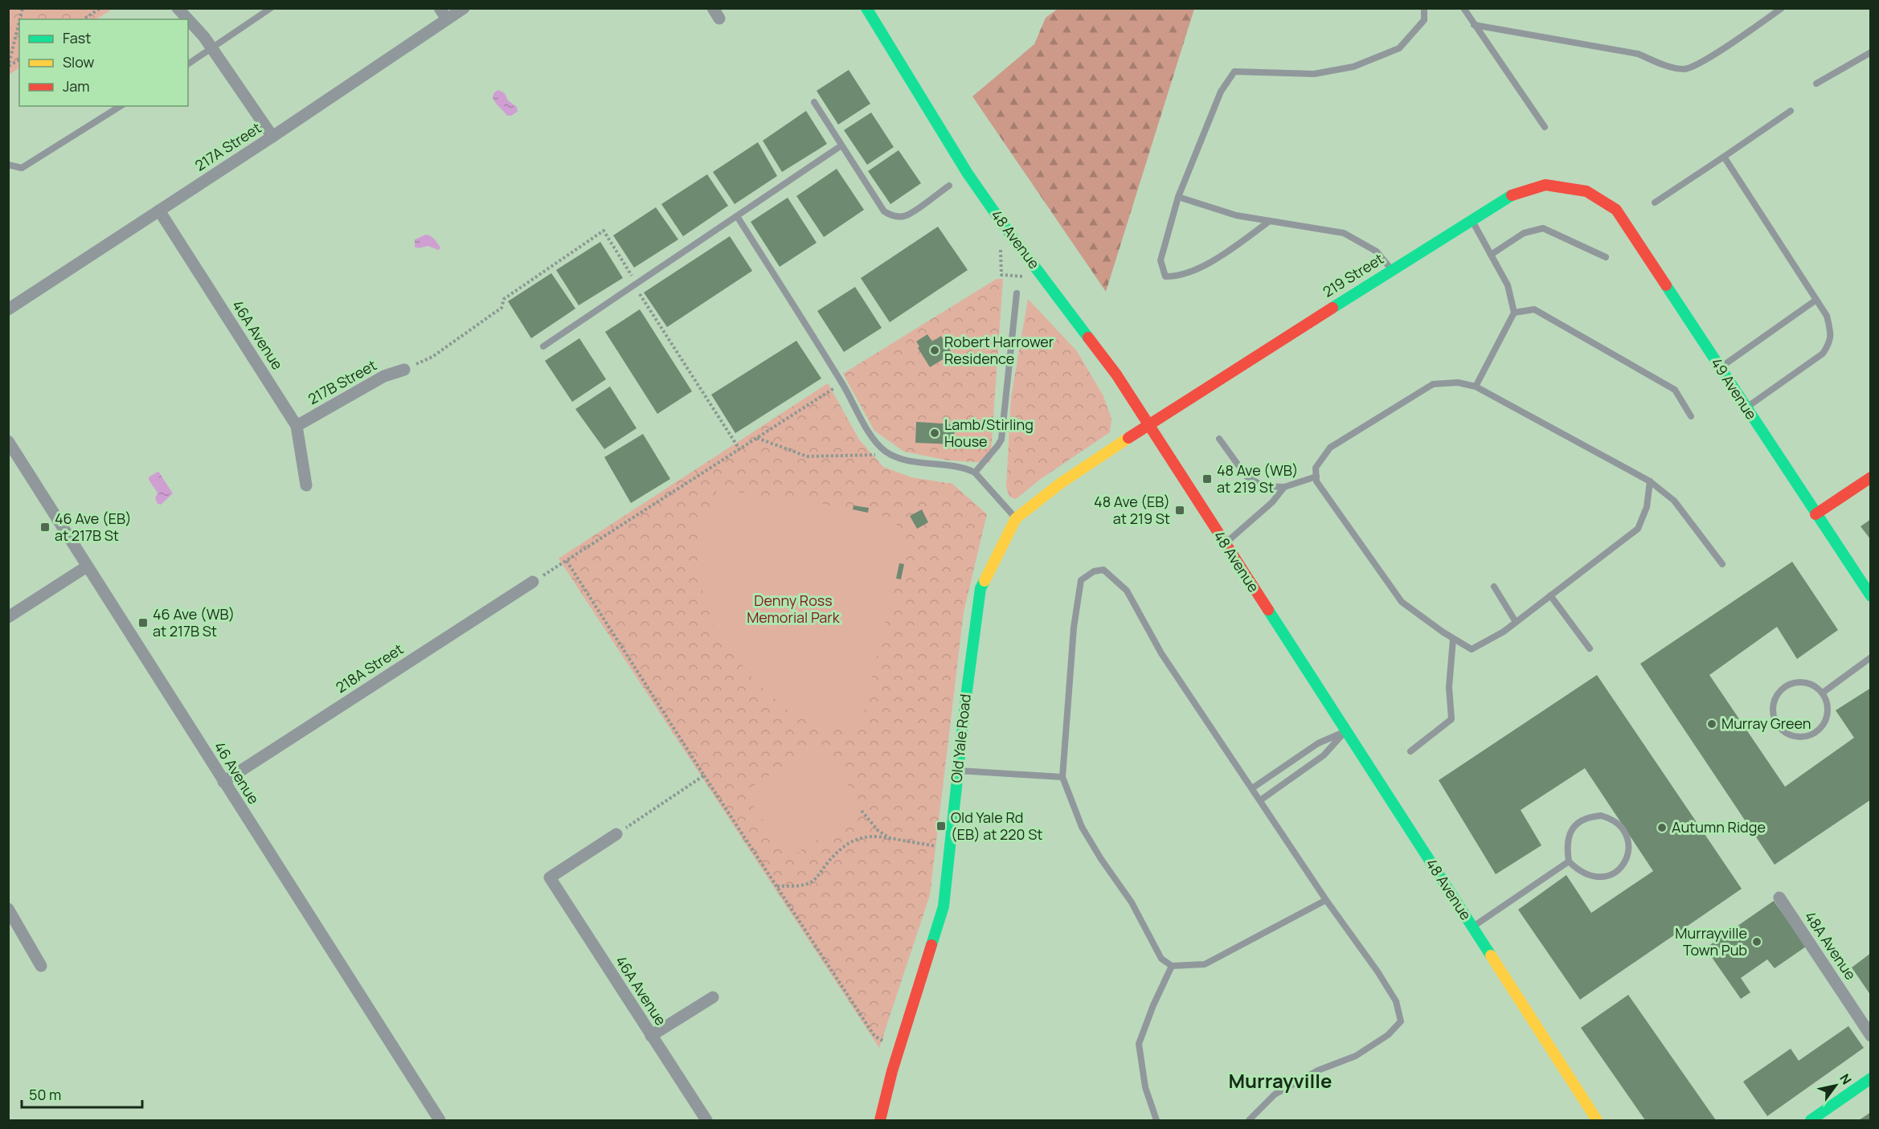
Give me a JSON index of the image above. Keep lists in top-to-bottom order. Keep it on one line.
{"streets":{"street":["217A Street","48 Avenue","219 Street","46A Avenue","217B Street","49 Avenue","218A Street","Old Yale Road","46 Avenue","48A Avenue"]},"crossings":[["217A Street","46A Avenue"],["48 Avenue","219 Street"],["48 Avenue","Old Yale Road"],["219 Street","49 Avenue"],["219 Street","Old Yale Road"],["46A Avenue","217B Street"],["218A Street","46 Avenue"]],"districts":["Murrayville"],"parks":["Denny Ross Memorial Park"],"places":{"other":["Robert Harrower Residence","Lamb/Stirling House","Murray Green","Autumn Ridge","Murrayville Town Pub"],"transit":["48 Ave (WB) at 219 St","48 Ave (EB) at 219 St","46 Ave (EB) at 217B St","46 Ave (WB) at 217B St","Old Yale Rd (EB) at 220 St"]},"legend":["Fast","Slow","Jam"],"scale_bar":"50 m","north":"top right"}
